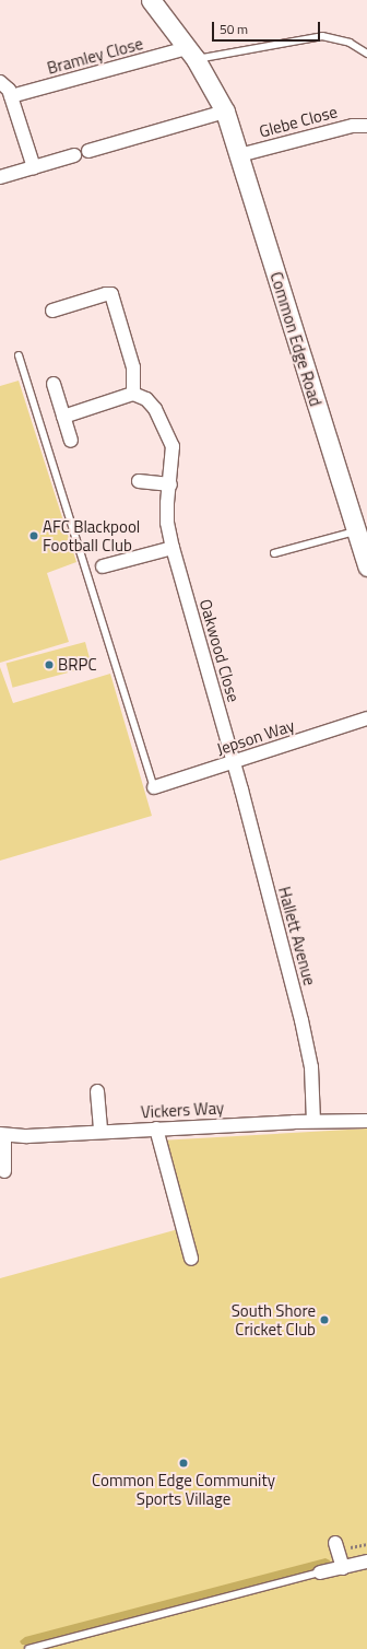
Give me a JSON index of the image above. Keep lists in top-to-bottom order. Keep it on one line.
{"streets":{"main road":["Common Edge Road"],"street":["Bramley Close","Glebe Close","Oakwood Close","Jepson Way","Hallett Avenue","Vickers Way"]},"crossings":[["Bramley Close","Common Edge Road"],["Glebe Close","Common Edge Road"],["Oakwood Close","Jepson Way"],["Oakwood Close","Hallett Avenue"],["Jepson Way","Hallett Avenue"],["Hallett Avenue","Vickers Way"]],"places":["AFC Blackpool Football Club","BRPC","South Shore Cricket Club","Common Edge Community Sports Village"],"scale_bar":"50 m"}
